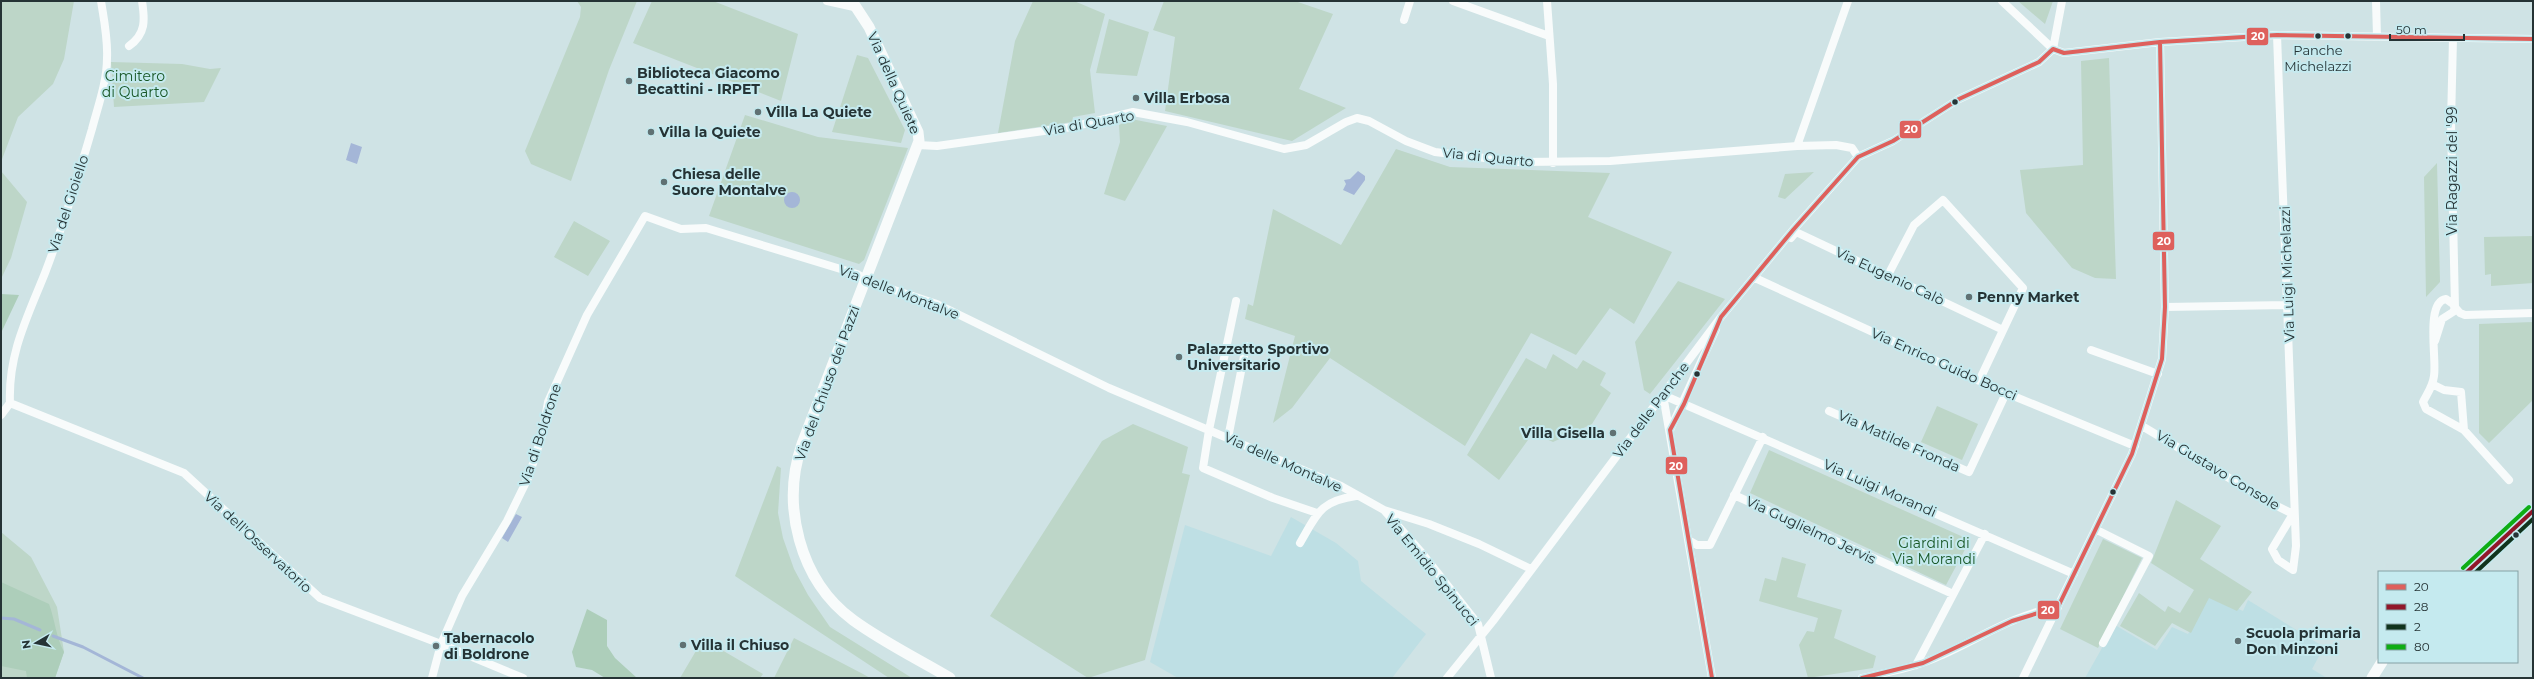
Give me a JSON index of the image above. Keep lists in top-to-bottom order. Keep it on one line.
{"streets":{"main road":["Via della Quiete","Via del Chiuso dei Pazzi"],"street":["Via di Quarto","Via Ragazzi del '99","Via del Gioiello","Via Luigi Michelazzi","Via Eugenio Calò","Via delle Montalve","Via Enrico Guido Bocci","Via delle Panche","Via di Boldrone","Via Matilde Fronda","Via Gustavo Console","Via Luigi Morandi","Via Guglielmo Jervis","Via dell'Osservatorio","Via Emidio Spinucci"]},"crossings":[["Via della Quiete","Via di Quarto"],["Via della Quiete","Via delle Montalve"],["Via della Quiete","Via del Chiuso dei Pazzi"],["Via di Quarto","Via delle Panche"],["Via del Gioiello","Via dell'Osservatorio"],["Via Luigi Michelazzi","Via Gustavo Console"],["Via Eugenio Calò","Via delle Panche"],["Via delle Montalve","Via del Chiuso dei Pazzi"],["Via delle Montalve","Via delle Panche"],["Via delle Montalve","Via di Boldrone"],["Via delle Montalve","Via Emidio Spinucci"],["Via Enrico Guido Bocci","Via delle Panche"],["Via Enrico Guido Bocci","Via Matilde Fronda"],["Via delle Panche","Via Luigi Morandi"],["Via delle Panche","Via Emidio Spinucci"],["Via di Boldrone","Via dell'Osservatorio"]],"parks":["Cimitero di Quarto","Giardini di Via Morandi"],"places":["Panche Michelazzi","Biblioteca Giacomo Becattini - IRPET","Villa Erbosa","Villa La Quiete","Villa la Quiete","Chiesa delle Suore Montalve","Penny Market","Palazzetto Sportivo Universitario","Villa Gisella","Scuola primaria Don Minzoni","Villa il Chiuso","Tabernacolo di Boldrone"],"lines":["transit line 20","transit line 80","transit line 28","transit line 2"],"legend":["20","28","2","80"],"scale_bar":"50 m","north":"left"}
